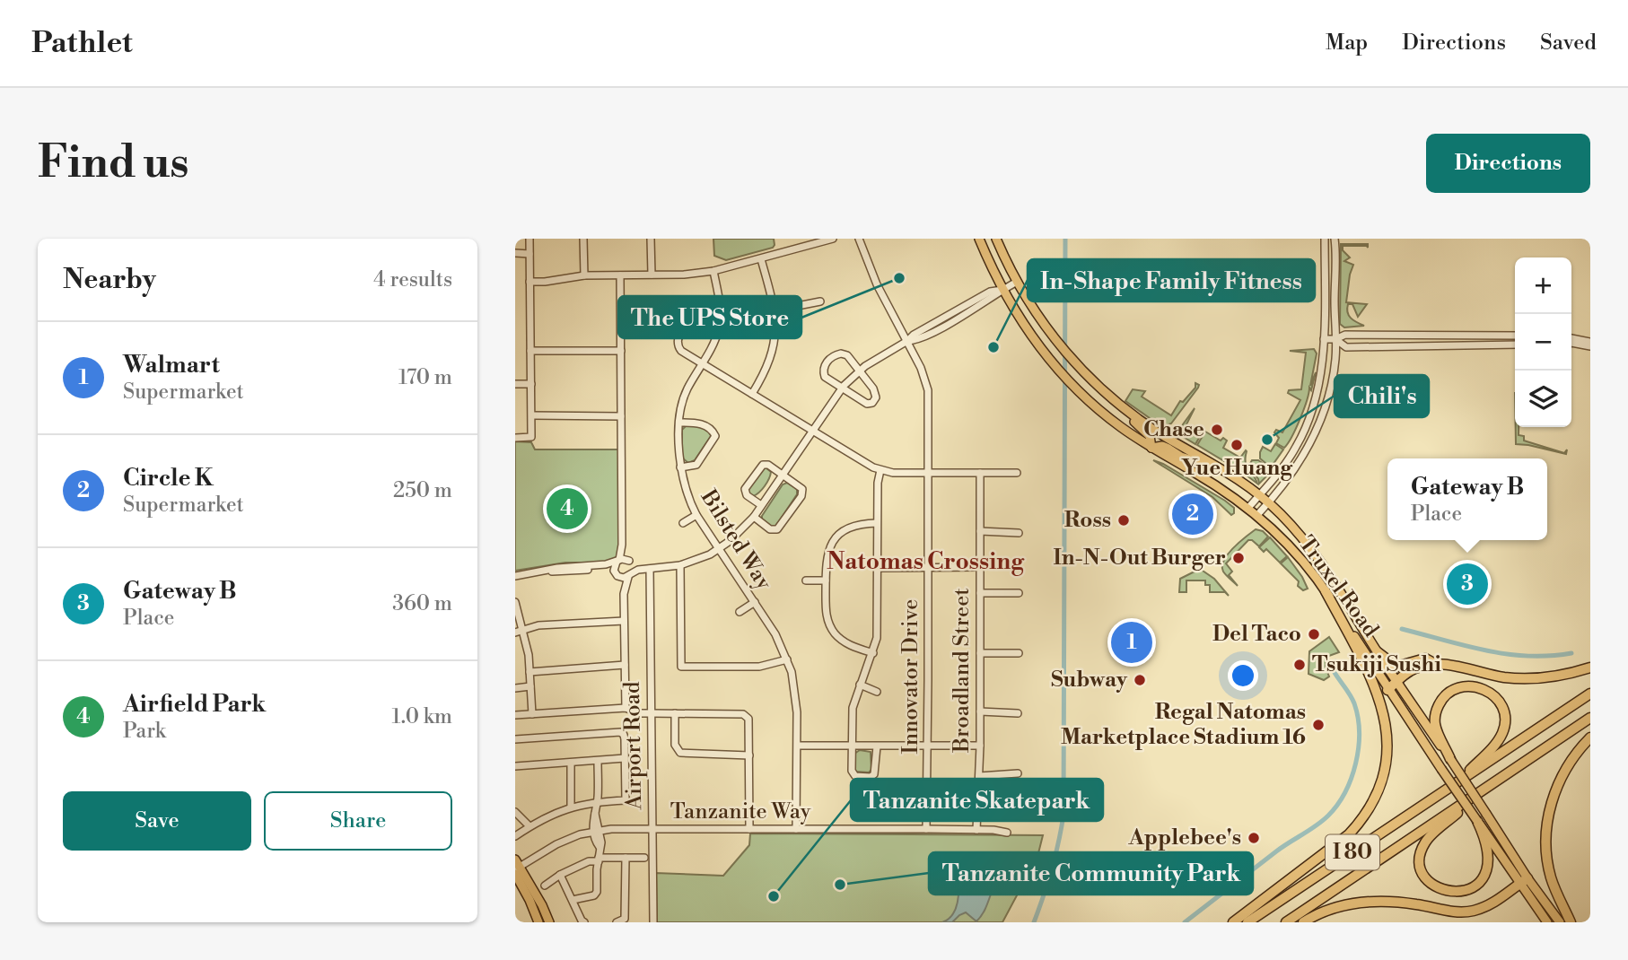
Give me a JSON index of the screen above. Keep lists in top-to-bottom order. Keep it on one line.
{"streets":{"highway":["I 80"],"main road":["Truxel Road"],"street":["Bilsted Way","Broadland Street","Innovator Drive","Airport Road","Tanzanite Way"]},"crossings":[["Bilsted Way","Tanzanite Way"],["Broadland Street","Tanzanite Way"],["Innovator Drive","Tanzanite Way"],["Airport Road","Tanzanite Way"]],"districts":["Natomas Crossing"],"places":["The UPS Store","In-Shape Family Fitness","Chase","Chili's","Yue Huang","Ross","In-N-Out Burger","Del Taco","Tsukiji Sushi","Subway","Regal Natomas Marketplace Stadium 16","Applebee's","Tanzanite Community Park","Tanzanite Skatepark"],"page":{"header":"Pathlet","nav":["Map","Directions","Saved"],"buttons":["Directions",["Save","Share"]],"title":"Find us","heading":["Nearby","4 results"],"map_buttons":["+","−"],"list":[{"mark":"1","name":"Walmart","note":"Supermarket","value":"170 m"},{"mark":"2","name":"Circle K","note":"Supermarket","value":"250 m"},{"mark":"3","name":"Gateway B","note":"Place","value":"360 m"},{"mark":"4","name":"Airfield Park","note":"Park","value":"1.0 km"}],"popup":["Gateway B","Place"],"pins":["4","2","3","1"]}}
